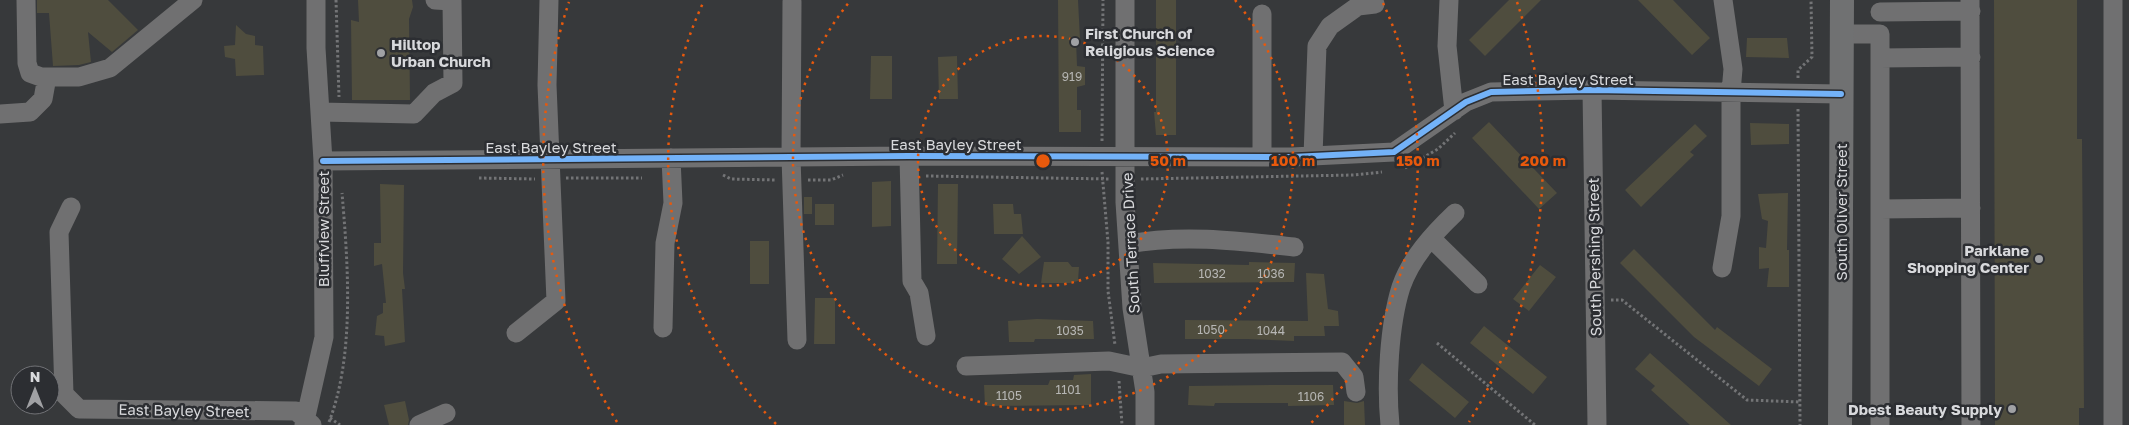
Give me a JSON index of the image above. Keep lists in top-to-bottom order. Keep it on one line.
{"streets":{"main road":["South Oliver Street"],"street":["East Bayley Street","Bluffview Street","South Terrace Drive","South Pershing Street"]},"crossings":[["East Bayley Street","South Oliver Street"],["East Bayley Street","Bluffview Street"],["East Bayley Street","South Terrace Drive"],["East Bayley Street","South Pershing Street"]],"places":["First Church of Religious Science","Hilltop Urban Church","Parklane Shopping Center","Dbest Beauty Supply"],"house_numbers":["919","1032","1036","1050","1035","1044","1101","1105","1106"],"north":"top","rings":["50 m","100 m","150 m","200 m"]}
